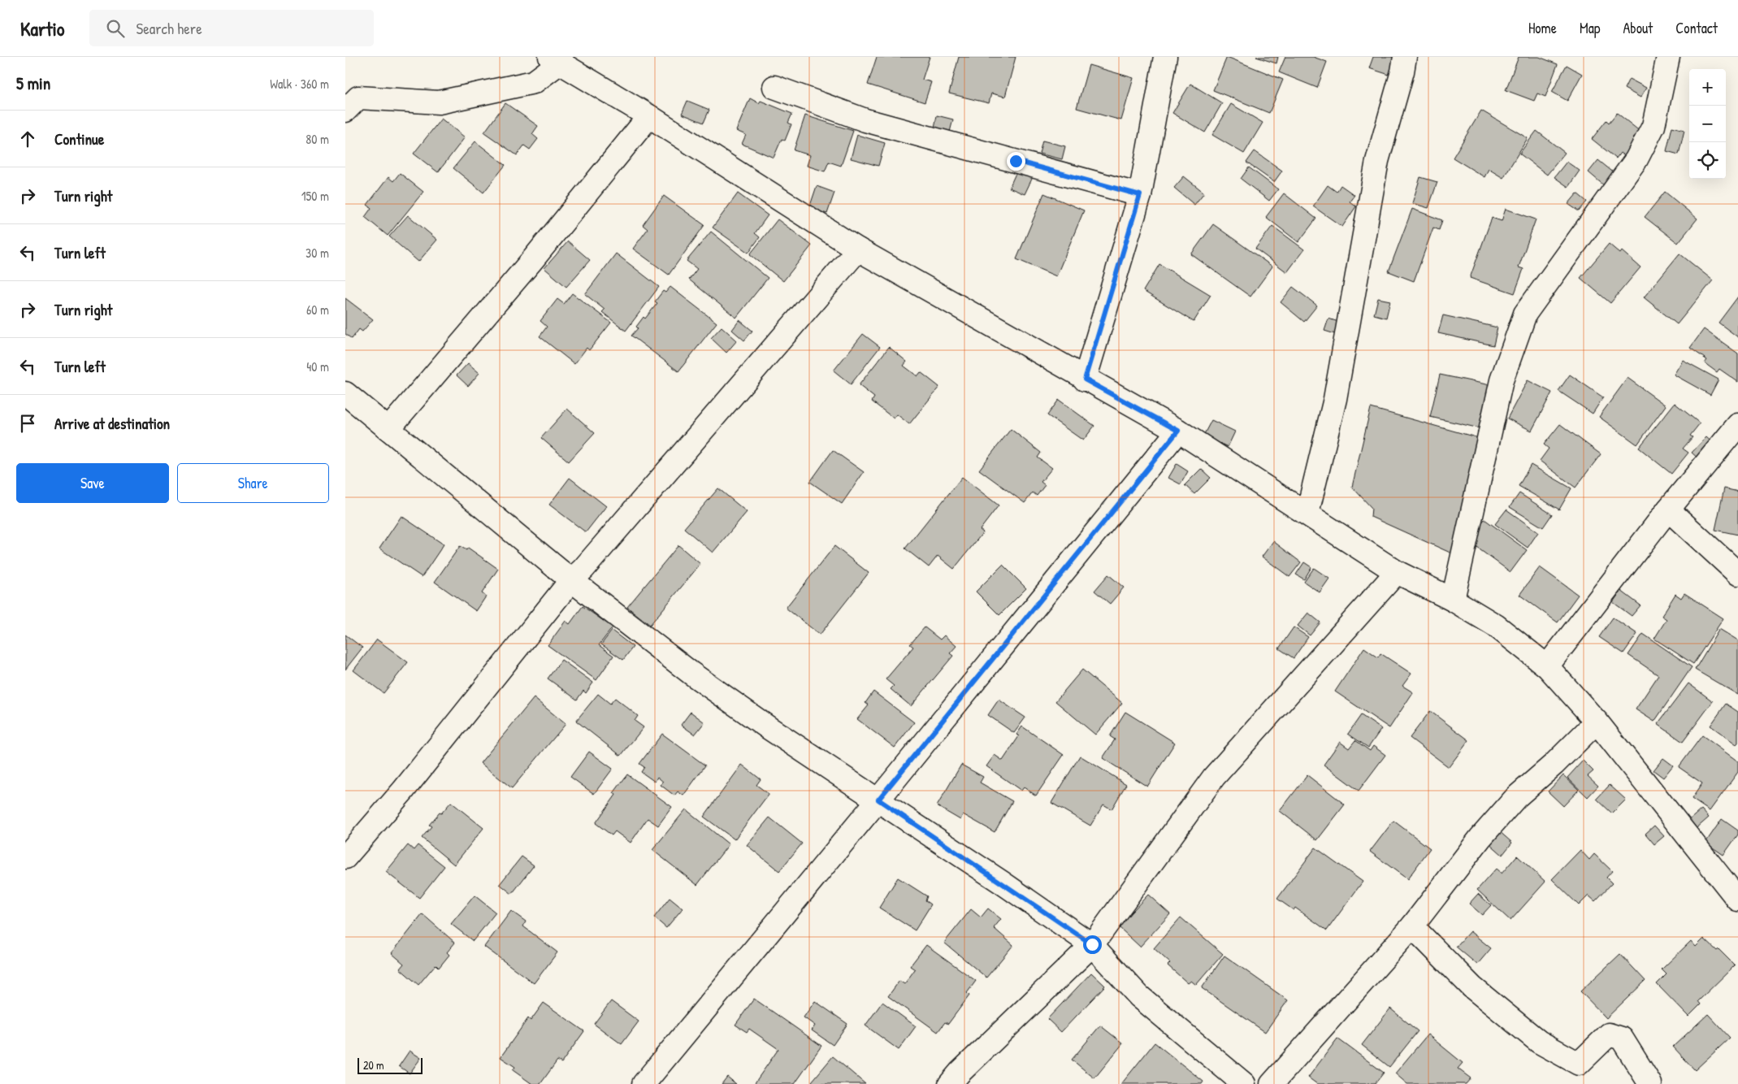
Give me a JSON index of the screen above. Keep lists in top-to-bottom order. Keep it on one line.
{"scale_bar":"20 m","page":{"header":"Kartio","search":"Search here","nav":["Home","Map","About","Contact"],"heading":["5 min","Walk · 360 m"],"map_buttons":["+","−"],"list":[["Continue","80 m"],["Turn right","150 m"],["Turn left","30 m"],["Turn right","60 m"],["Turn left","40 m"],"Arrive at destination"],"buttons":["Save","Share"],"scale":"20 m"}}
